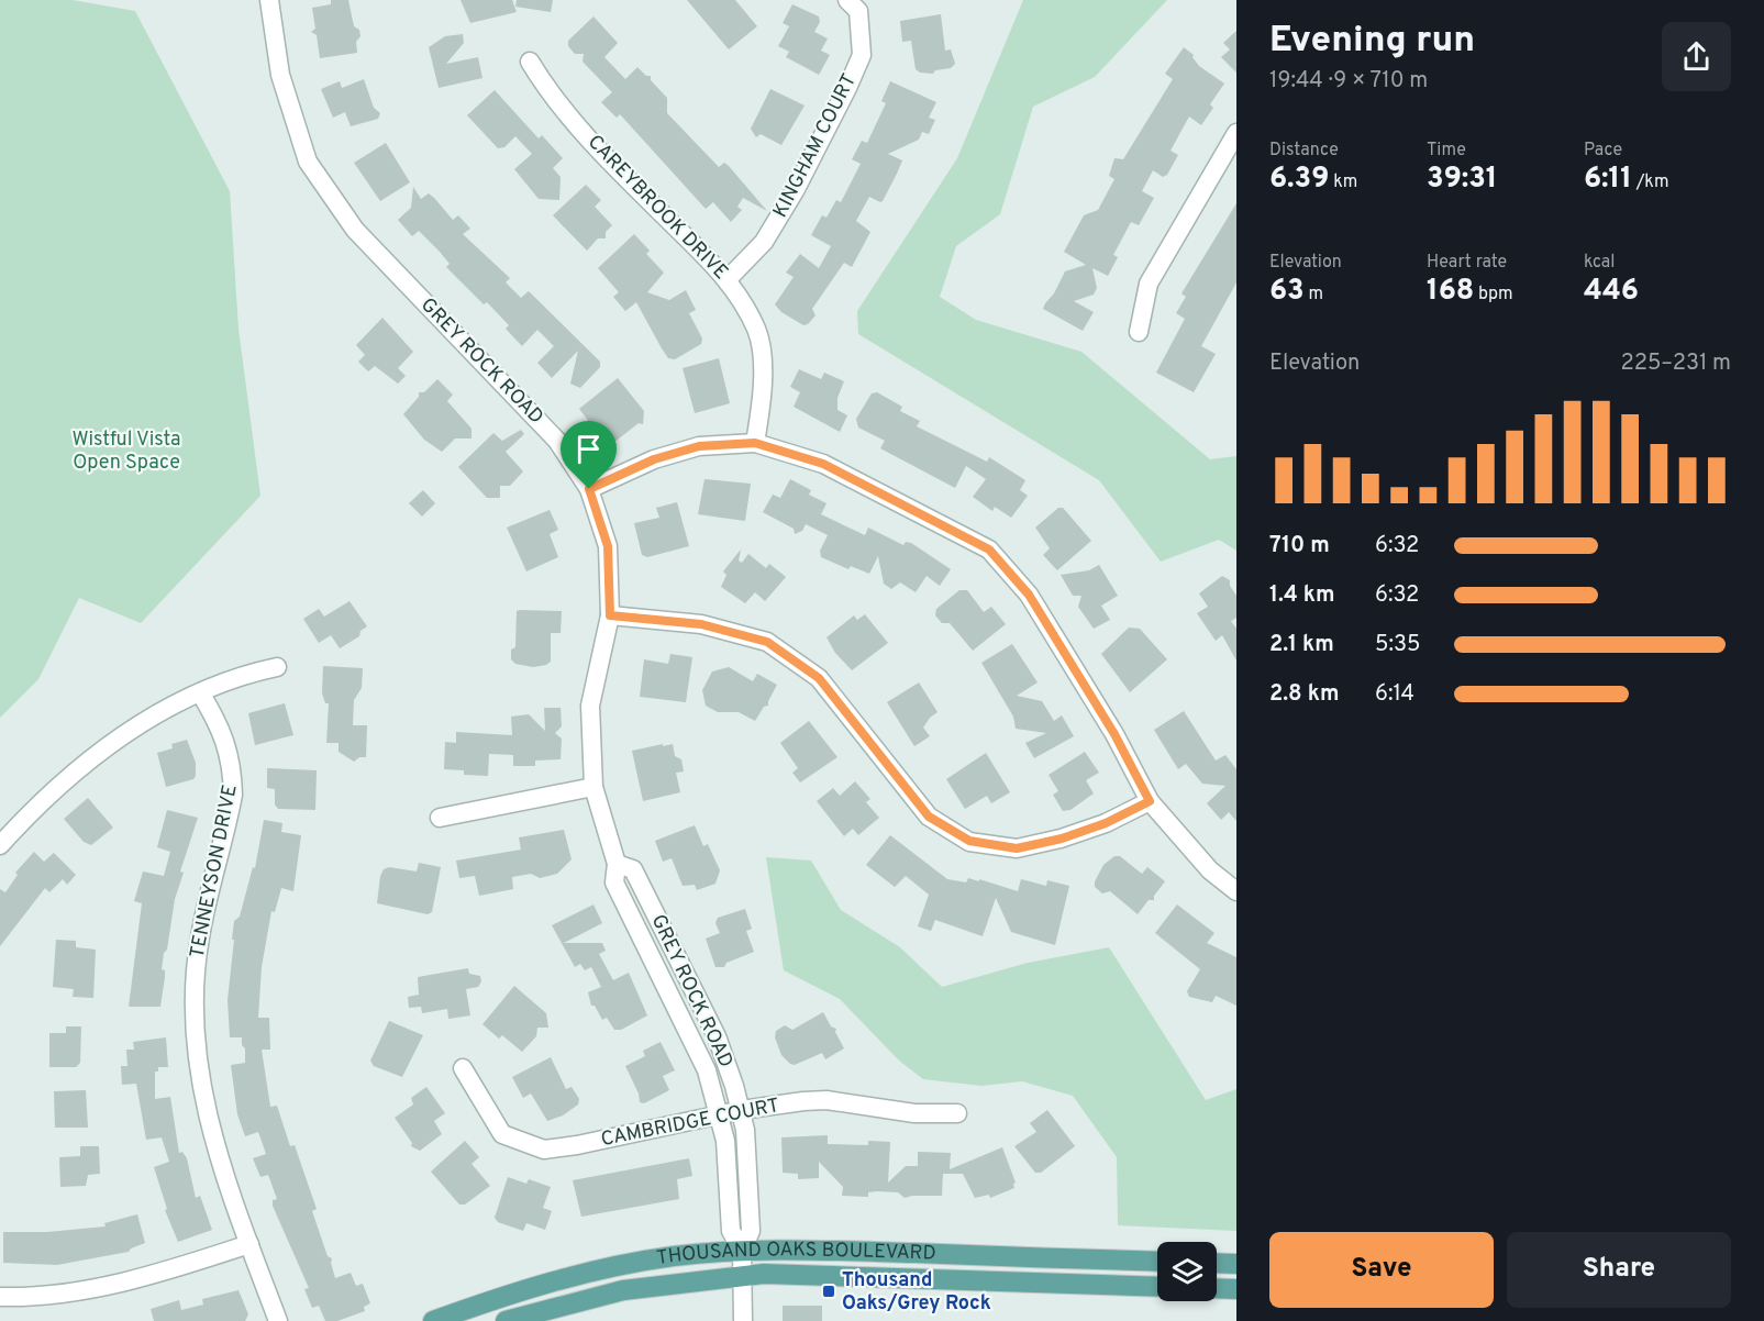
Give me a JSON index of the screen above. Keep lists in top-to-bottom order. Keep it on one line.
{"streets":{"main road":["THOUSAND OAKS BOULEVARD"],"street":["KINGHAM COURT","CAREYBROOK DRIVE","GREY ROCK ROAD","TENNEYSON DRIVE","CAMBRIDGE COURT"]},"crossings":[["KINGHAM COURT","CAREYBROOK DRIVE"],["GREY ROCK ROAD","CAMBRIDGE COURT"],["GREY ROCK ROAD","THOUSAND OAKS BOULEVARD"]],"parks":["Wistful Vista Open Space"],"places":{"transit":["Thousand Oaks/Grey Rock"]},"page":{"heading":["Evening run","19:44 · 9 × 710 m"],"stats":[["Distance","6.39 km"],["Time","39:31"],["Pace","6:11 /km"],["Elevation","63 m"],["Heart rate","168 bpm"],["kcal","446"]],"chart":["Elevation","225–231 m"],"list":[{"name":"710 m","note":"6:32"},{"name":"1.4 km","note":"6:32"},{"name":"2.1 km","note":"5:35"},{"name":"2.8 km","note":"6:14"}],"buttons":["Save","Share"]}}
